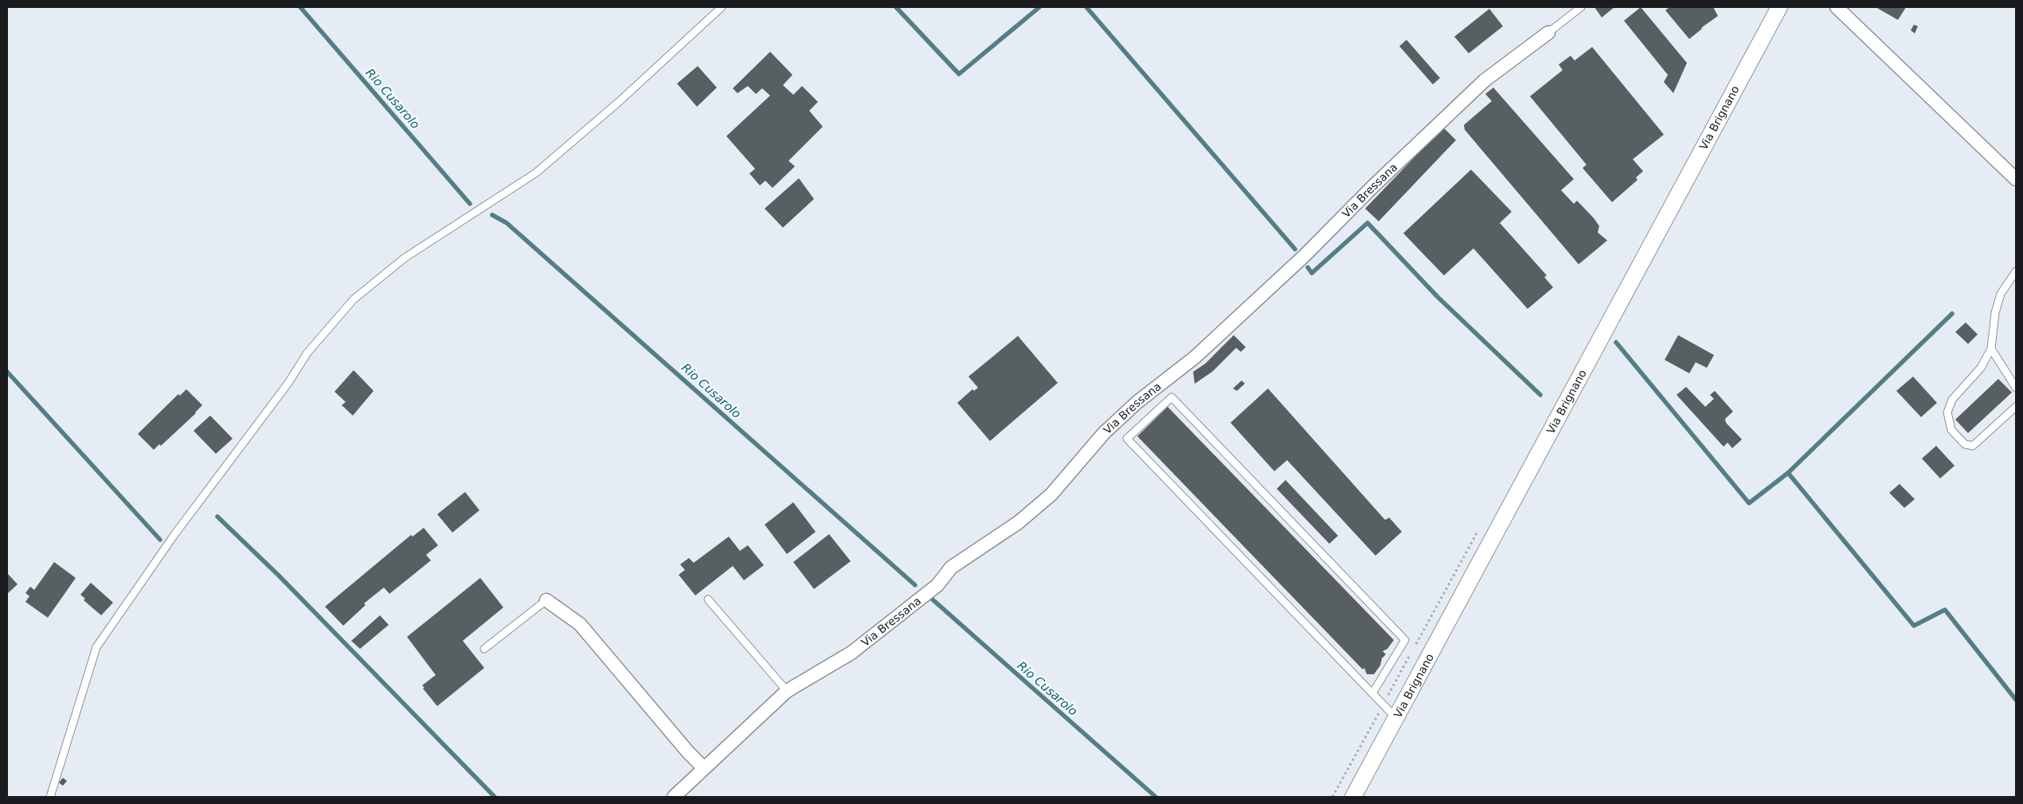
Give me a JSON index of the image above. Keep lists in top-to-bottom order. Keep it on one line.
{"streets":{"street":["Via Brignano","Via Bressana"]},"water":["Rio Cusarolo"]}
